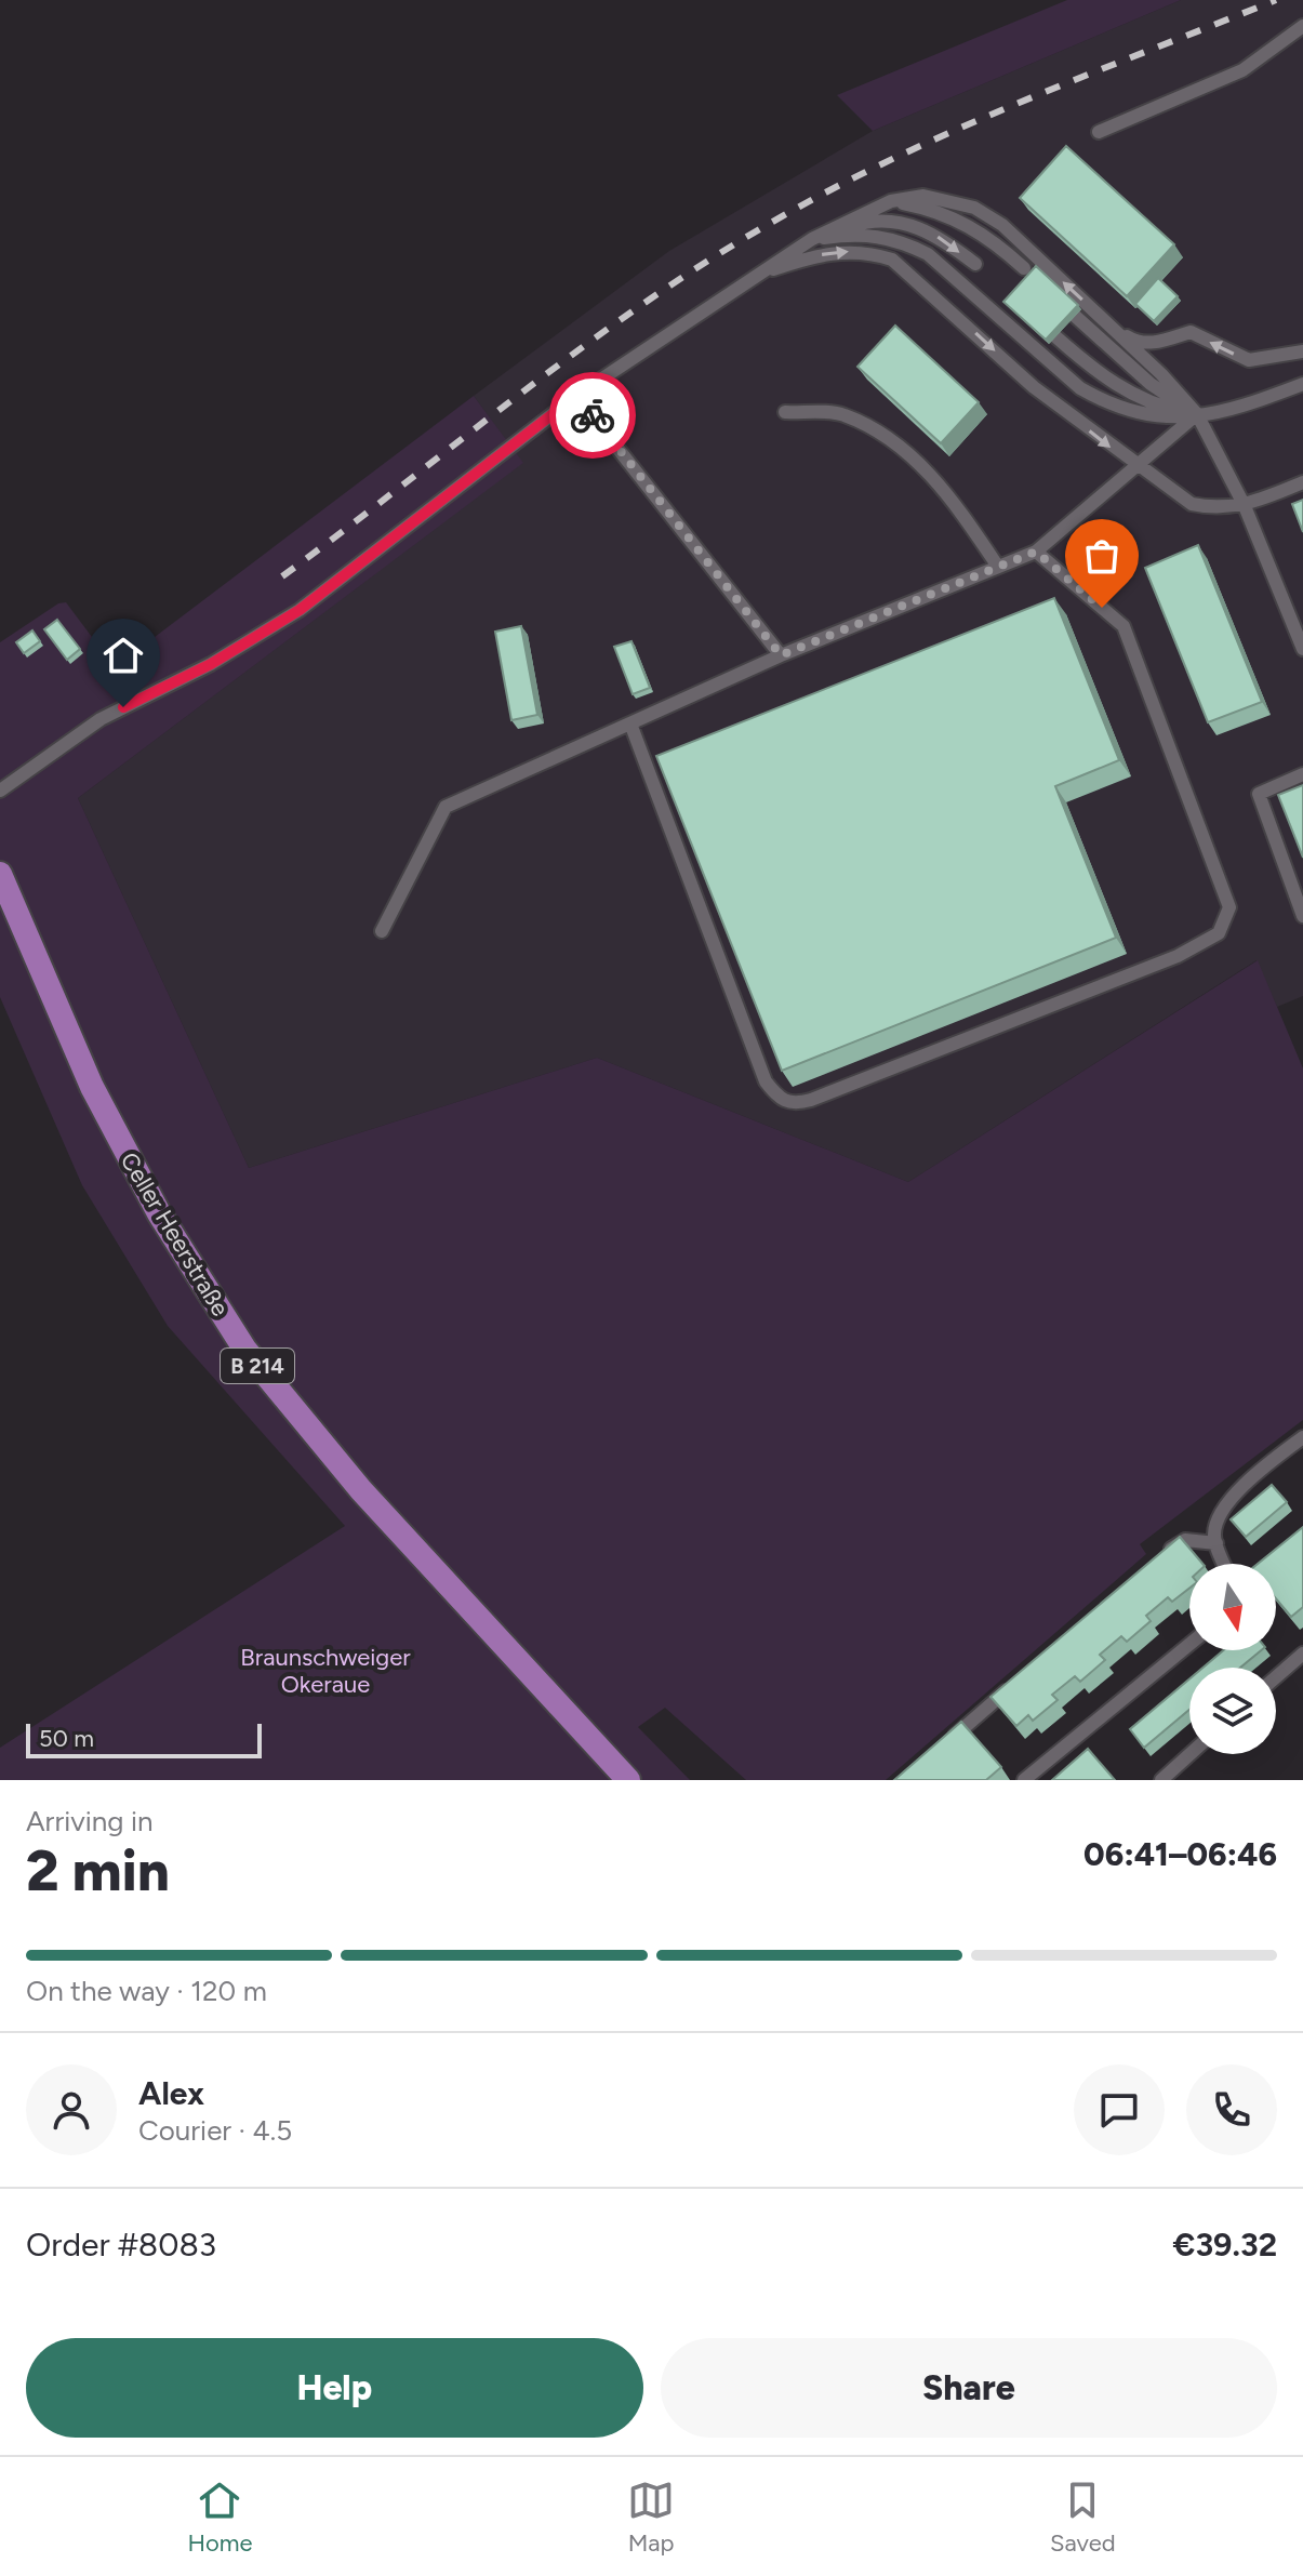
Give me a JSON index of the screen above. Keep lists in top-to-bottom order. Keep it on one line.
{"streets":{"main road":["Celler Heerstraße","B 214"]},"parks":["Braunschweiger Okeraue"],"scale_bar":"50 m","north":"bottom","page":{"scale":"50 m","heading":["2 min","Arriving in","06:41–06:46"],"panel":["Alex","Courier · 4.5","Order #8083","€39.32"],"bar":"On the way · 120 m","buttons":["Help","Share"],"tabs":["Home","Map","Saved"]}}
